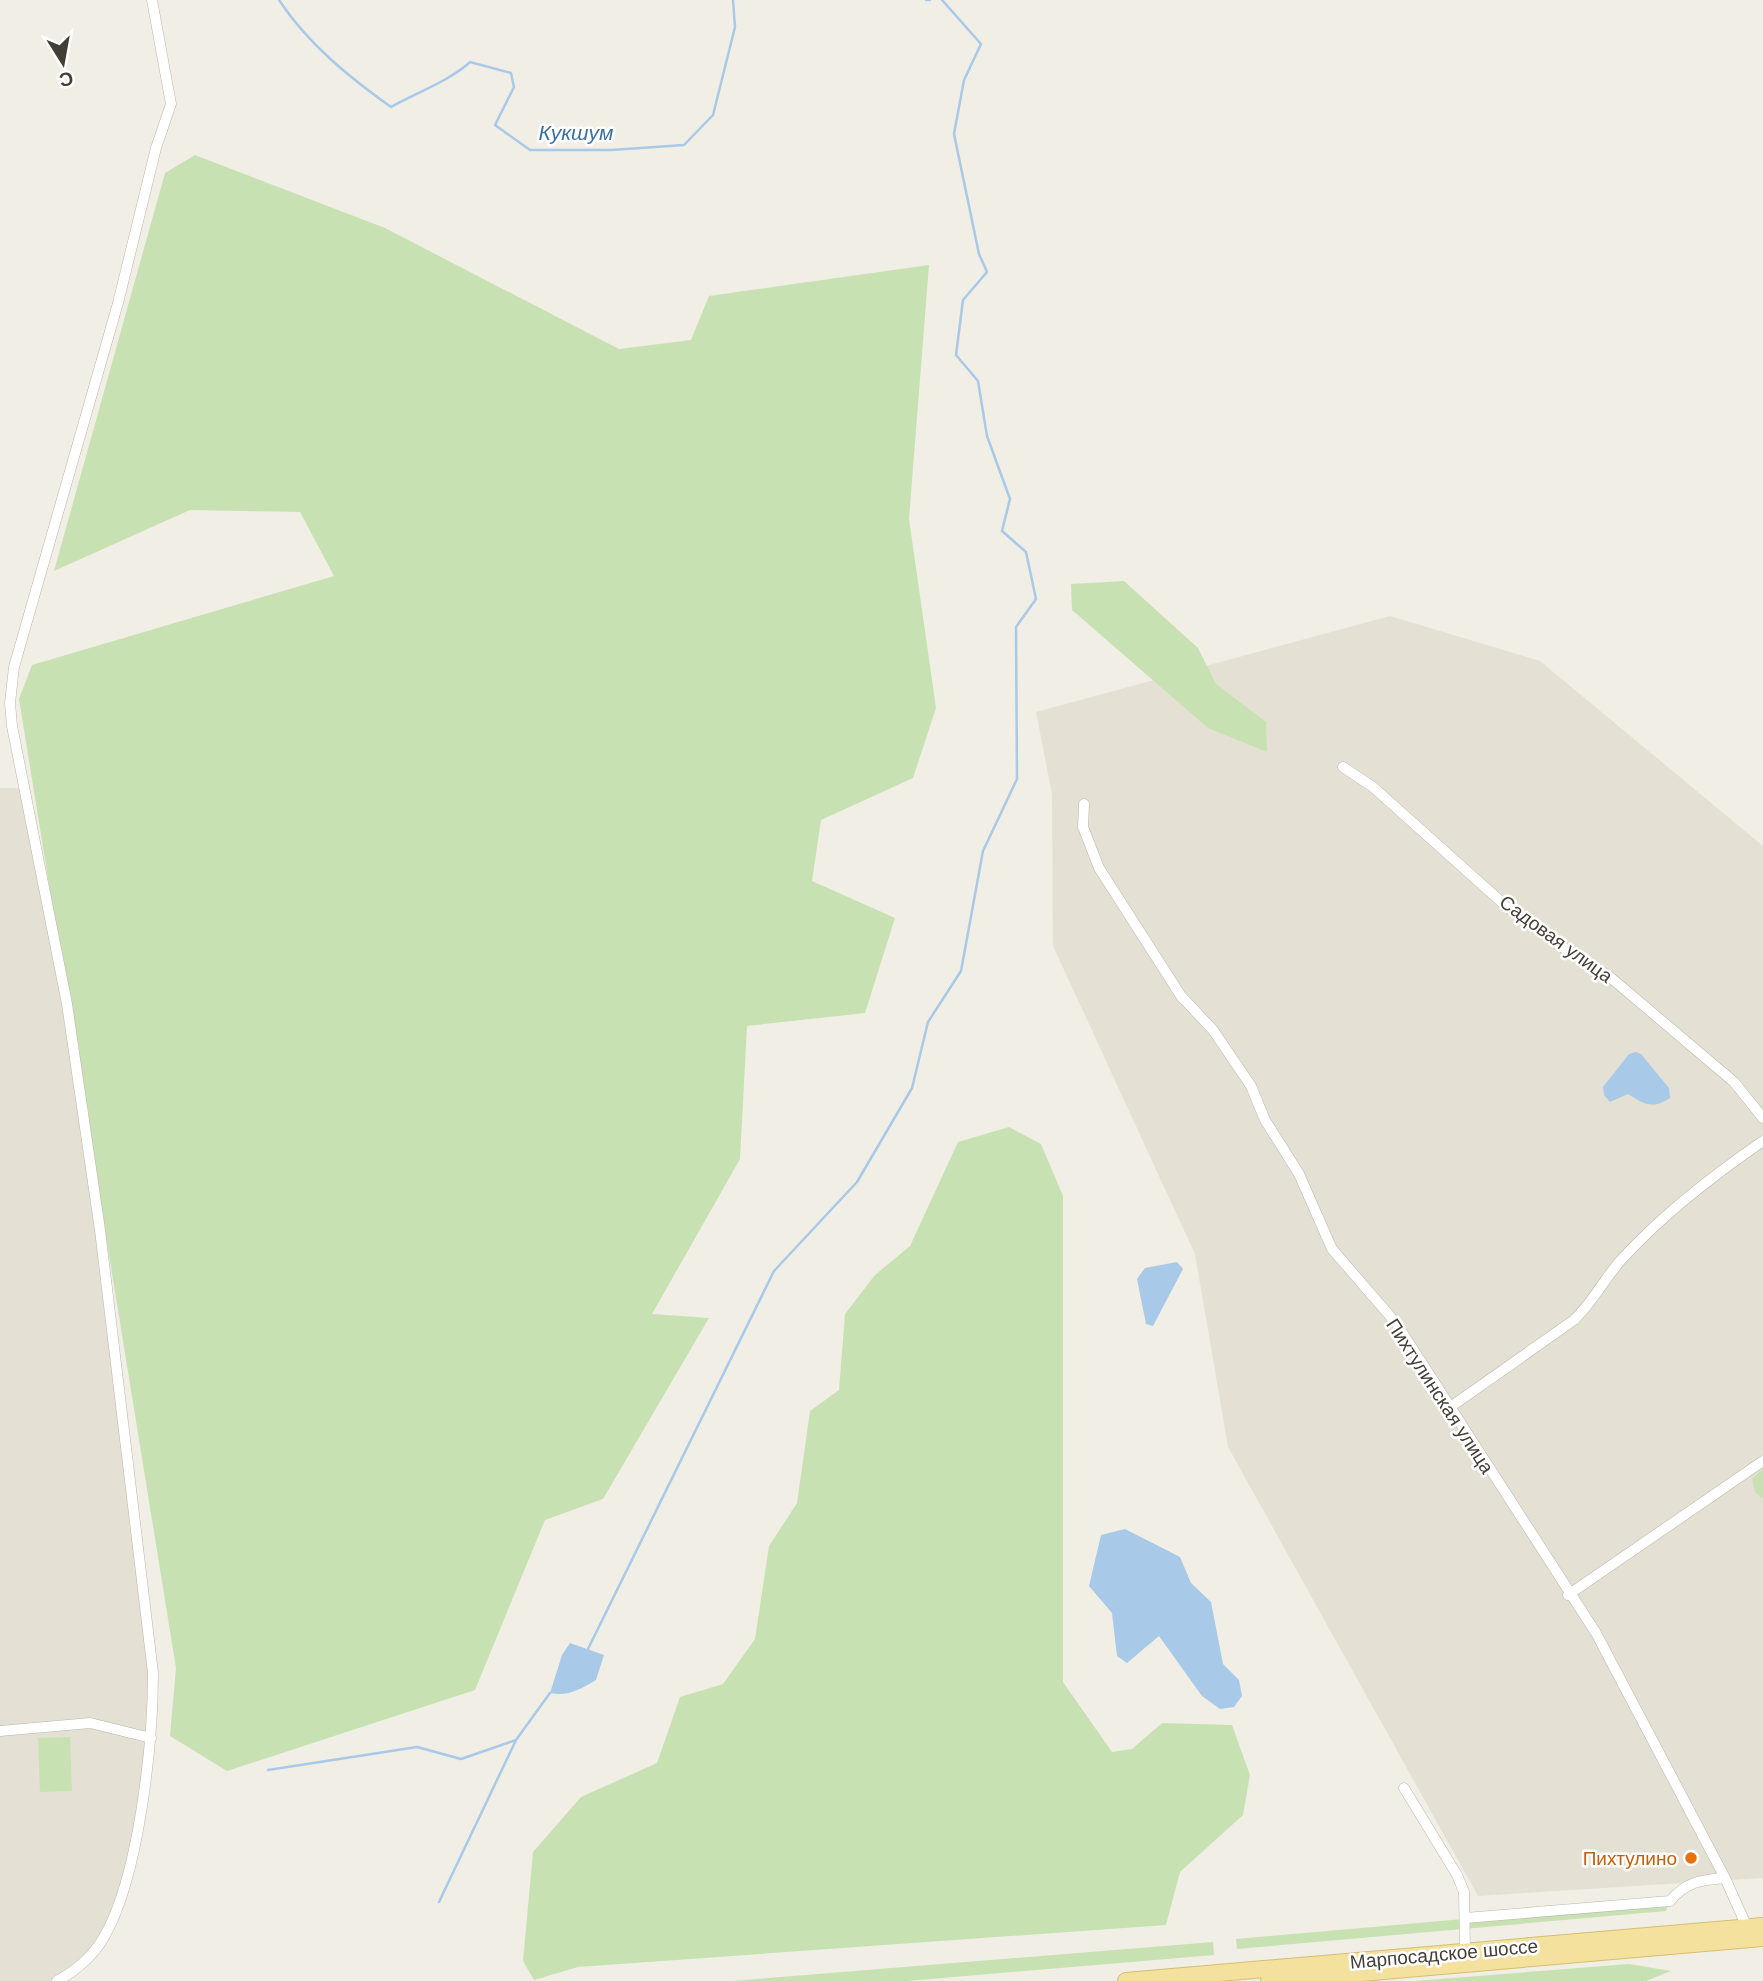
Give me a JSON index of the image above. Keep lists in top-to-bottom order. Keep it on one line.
{"streets":{"main road":["Марпосадское шоссе"],"street":["Садовая улица","Пихтулинская улица"]},"crossings":[["Пихтулинская улица","Марпосадское шоссе"]],"water":["Кукшум"],"places":["Пихтулино"],"north":"bottom"}
